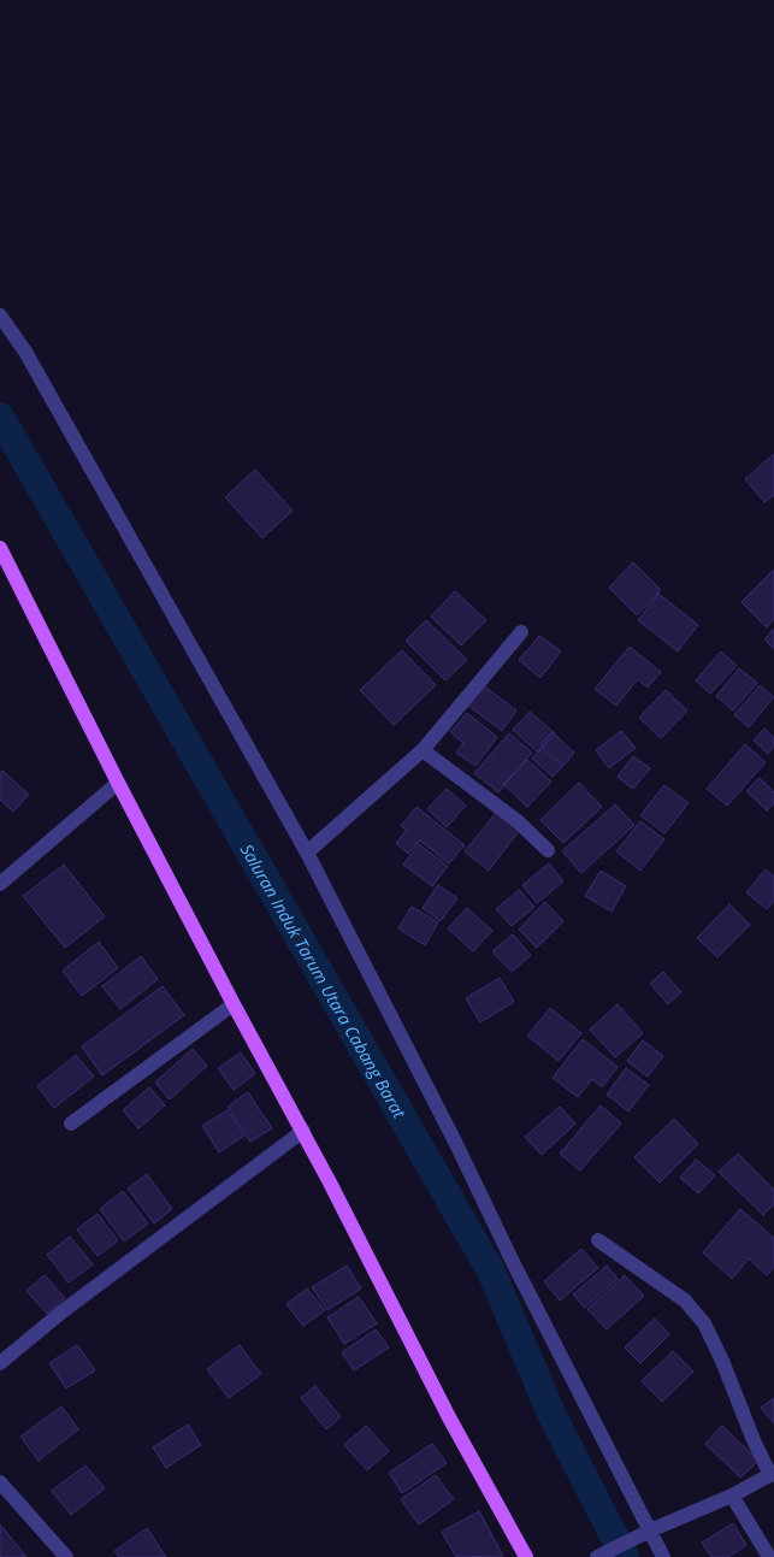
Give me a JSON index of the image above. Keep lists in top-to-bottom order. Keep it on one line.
{"water":["Saluran Induk Tarum Utara Cabang Barat"]}
